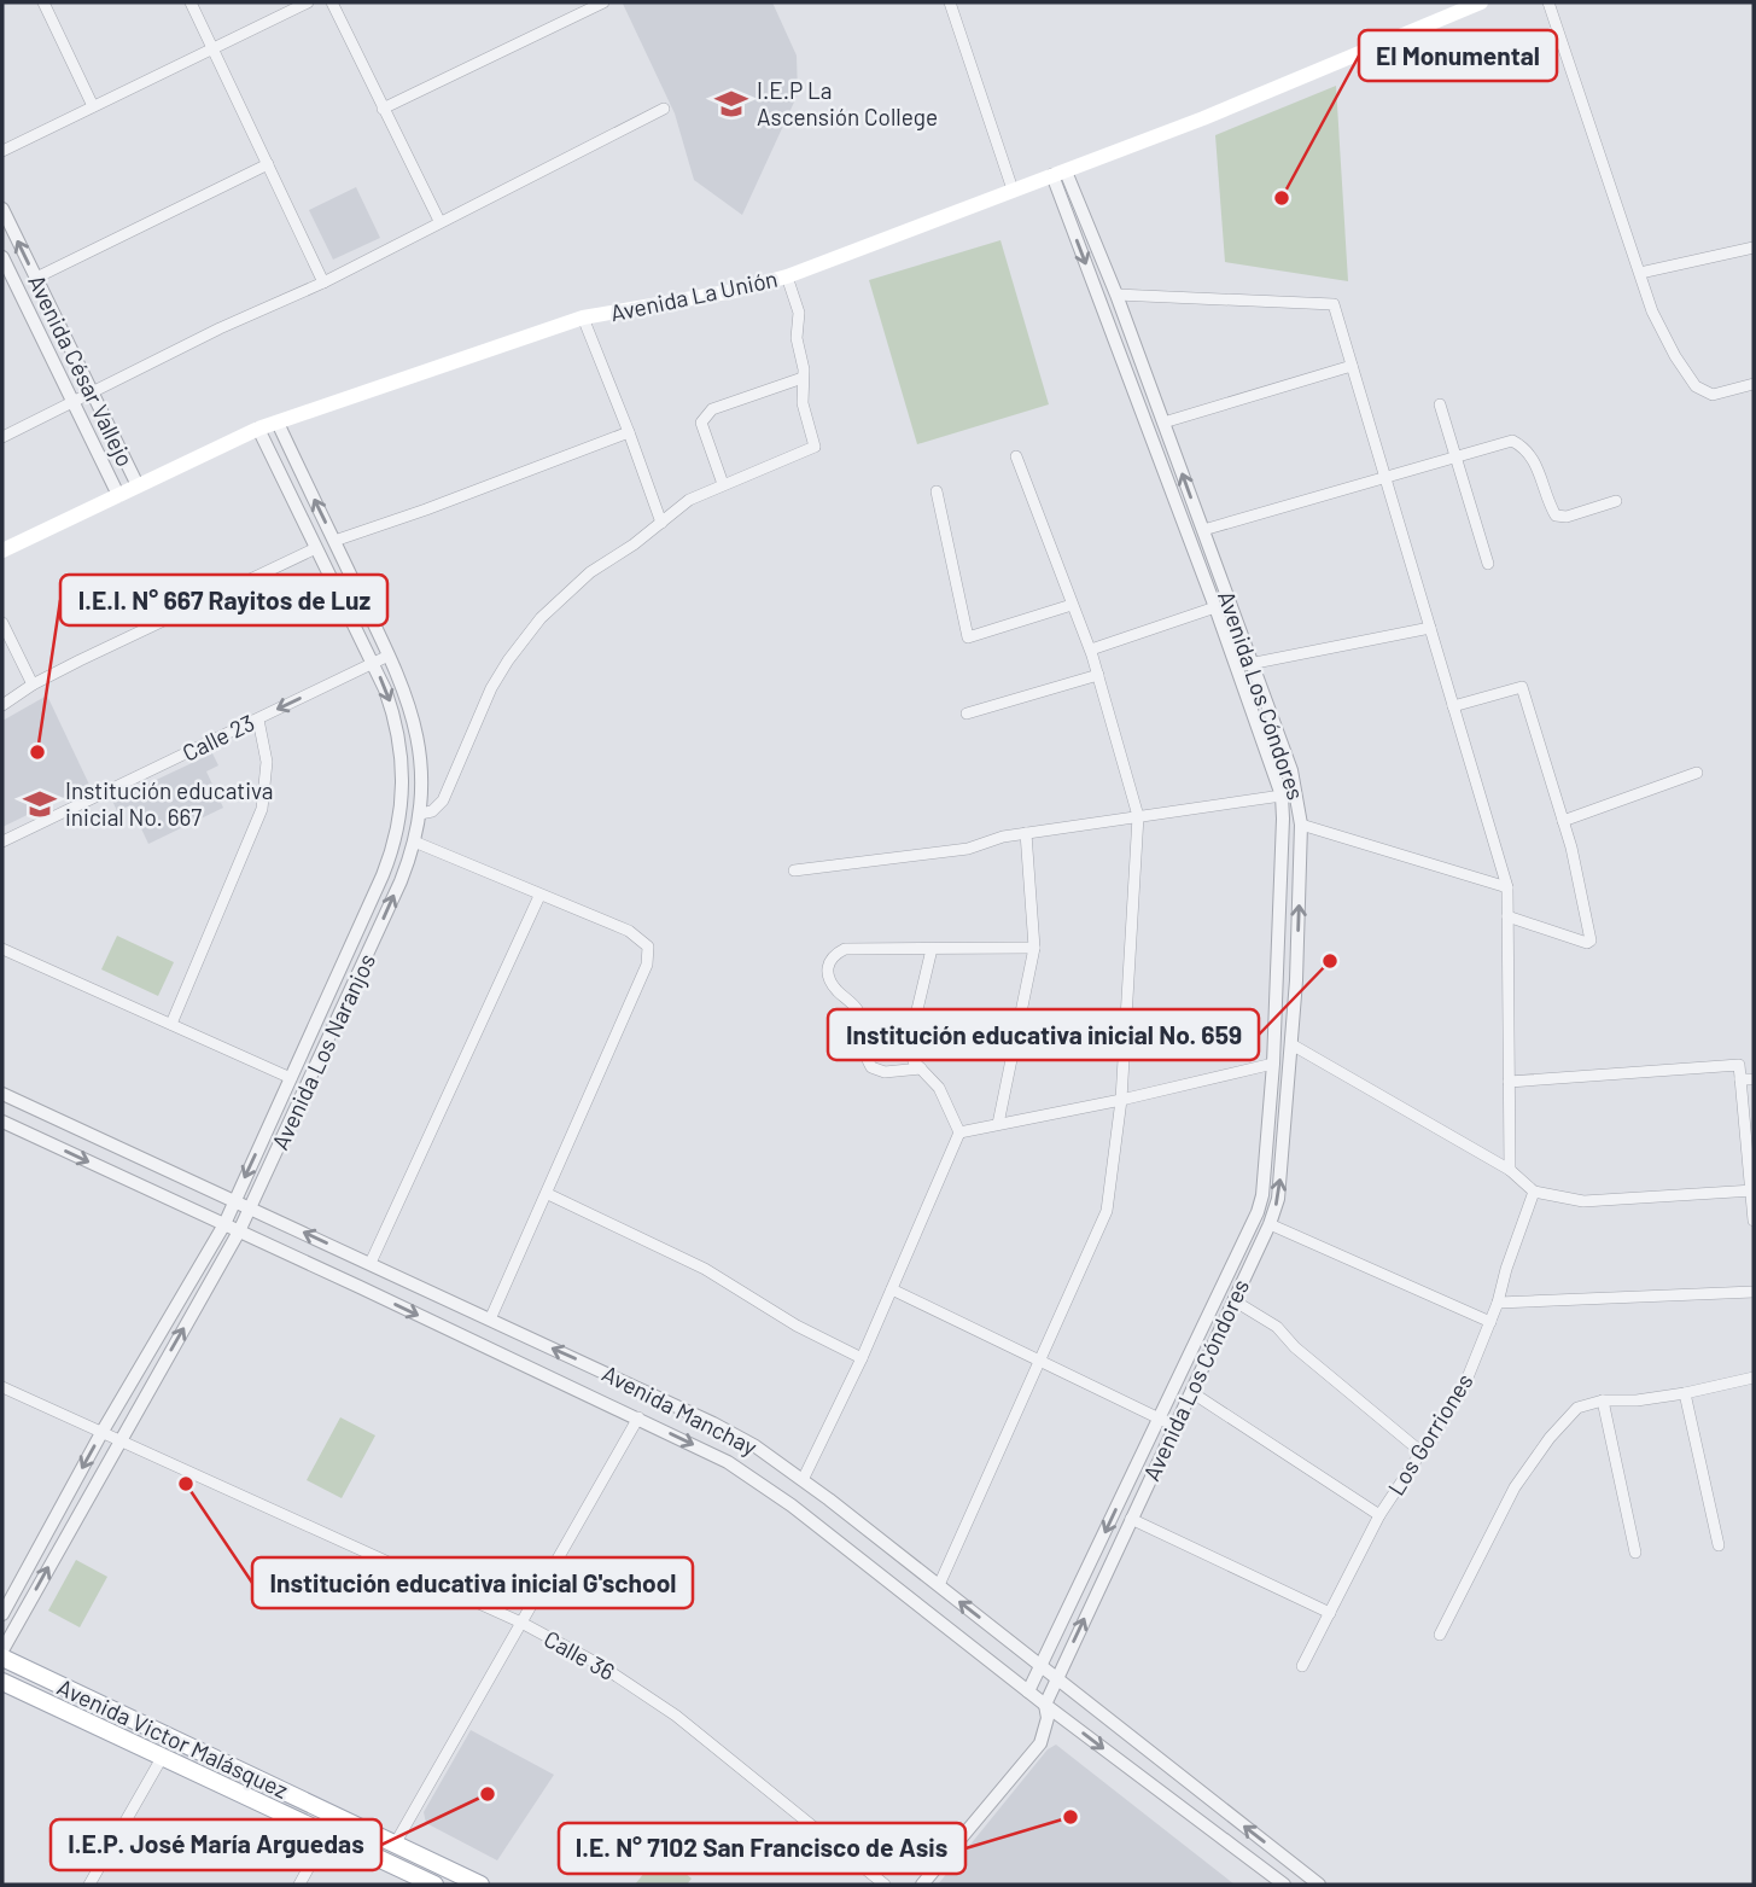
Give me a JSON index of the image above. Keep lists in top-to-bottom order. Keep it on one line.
{"streets":{"main road":["Avenida La Unión","Avenida Victor Malásquez"],"street":["Avenida César Vallejo","Avenida Los Cóndores","Calle 23","Avenida Los Naranjos","Avenida Manchay","Los Gorriones","Calle 36"]},"crossings":[["Avenida La Unión","Avenida César Vallejo"],["Avenida La Unión","Avenida Los Cóndores"],["Avenida La Unión","Avenida Los Naranjos"],["Avenida Los Cóndores","Avenida Manchay"],["Calle 23","Avenida Los Naranjos"],["Avenida Los Naranjos","Avenida Manchay"],["Avenida Los Naranjos","Calle 36"]],"places":{"school or university":["I.E.P La Ascensión College","Institución educativa inicial No. 667"],"other":["El Monumental","I.E.I. N° 667 Rayitos de Luz","Institución educativa inicial No. 659","Institución educativa inicial G'school","I.E.P. José María Arguedas","I.E. N° 7102 San Francisco de Asis"]}}
